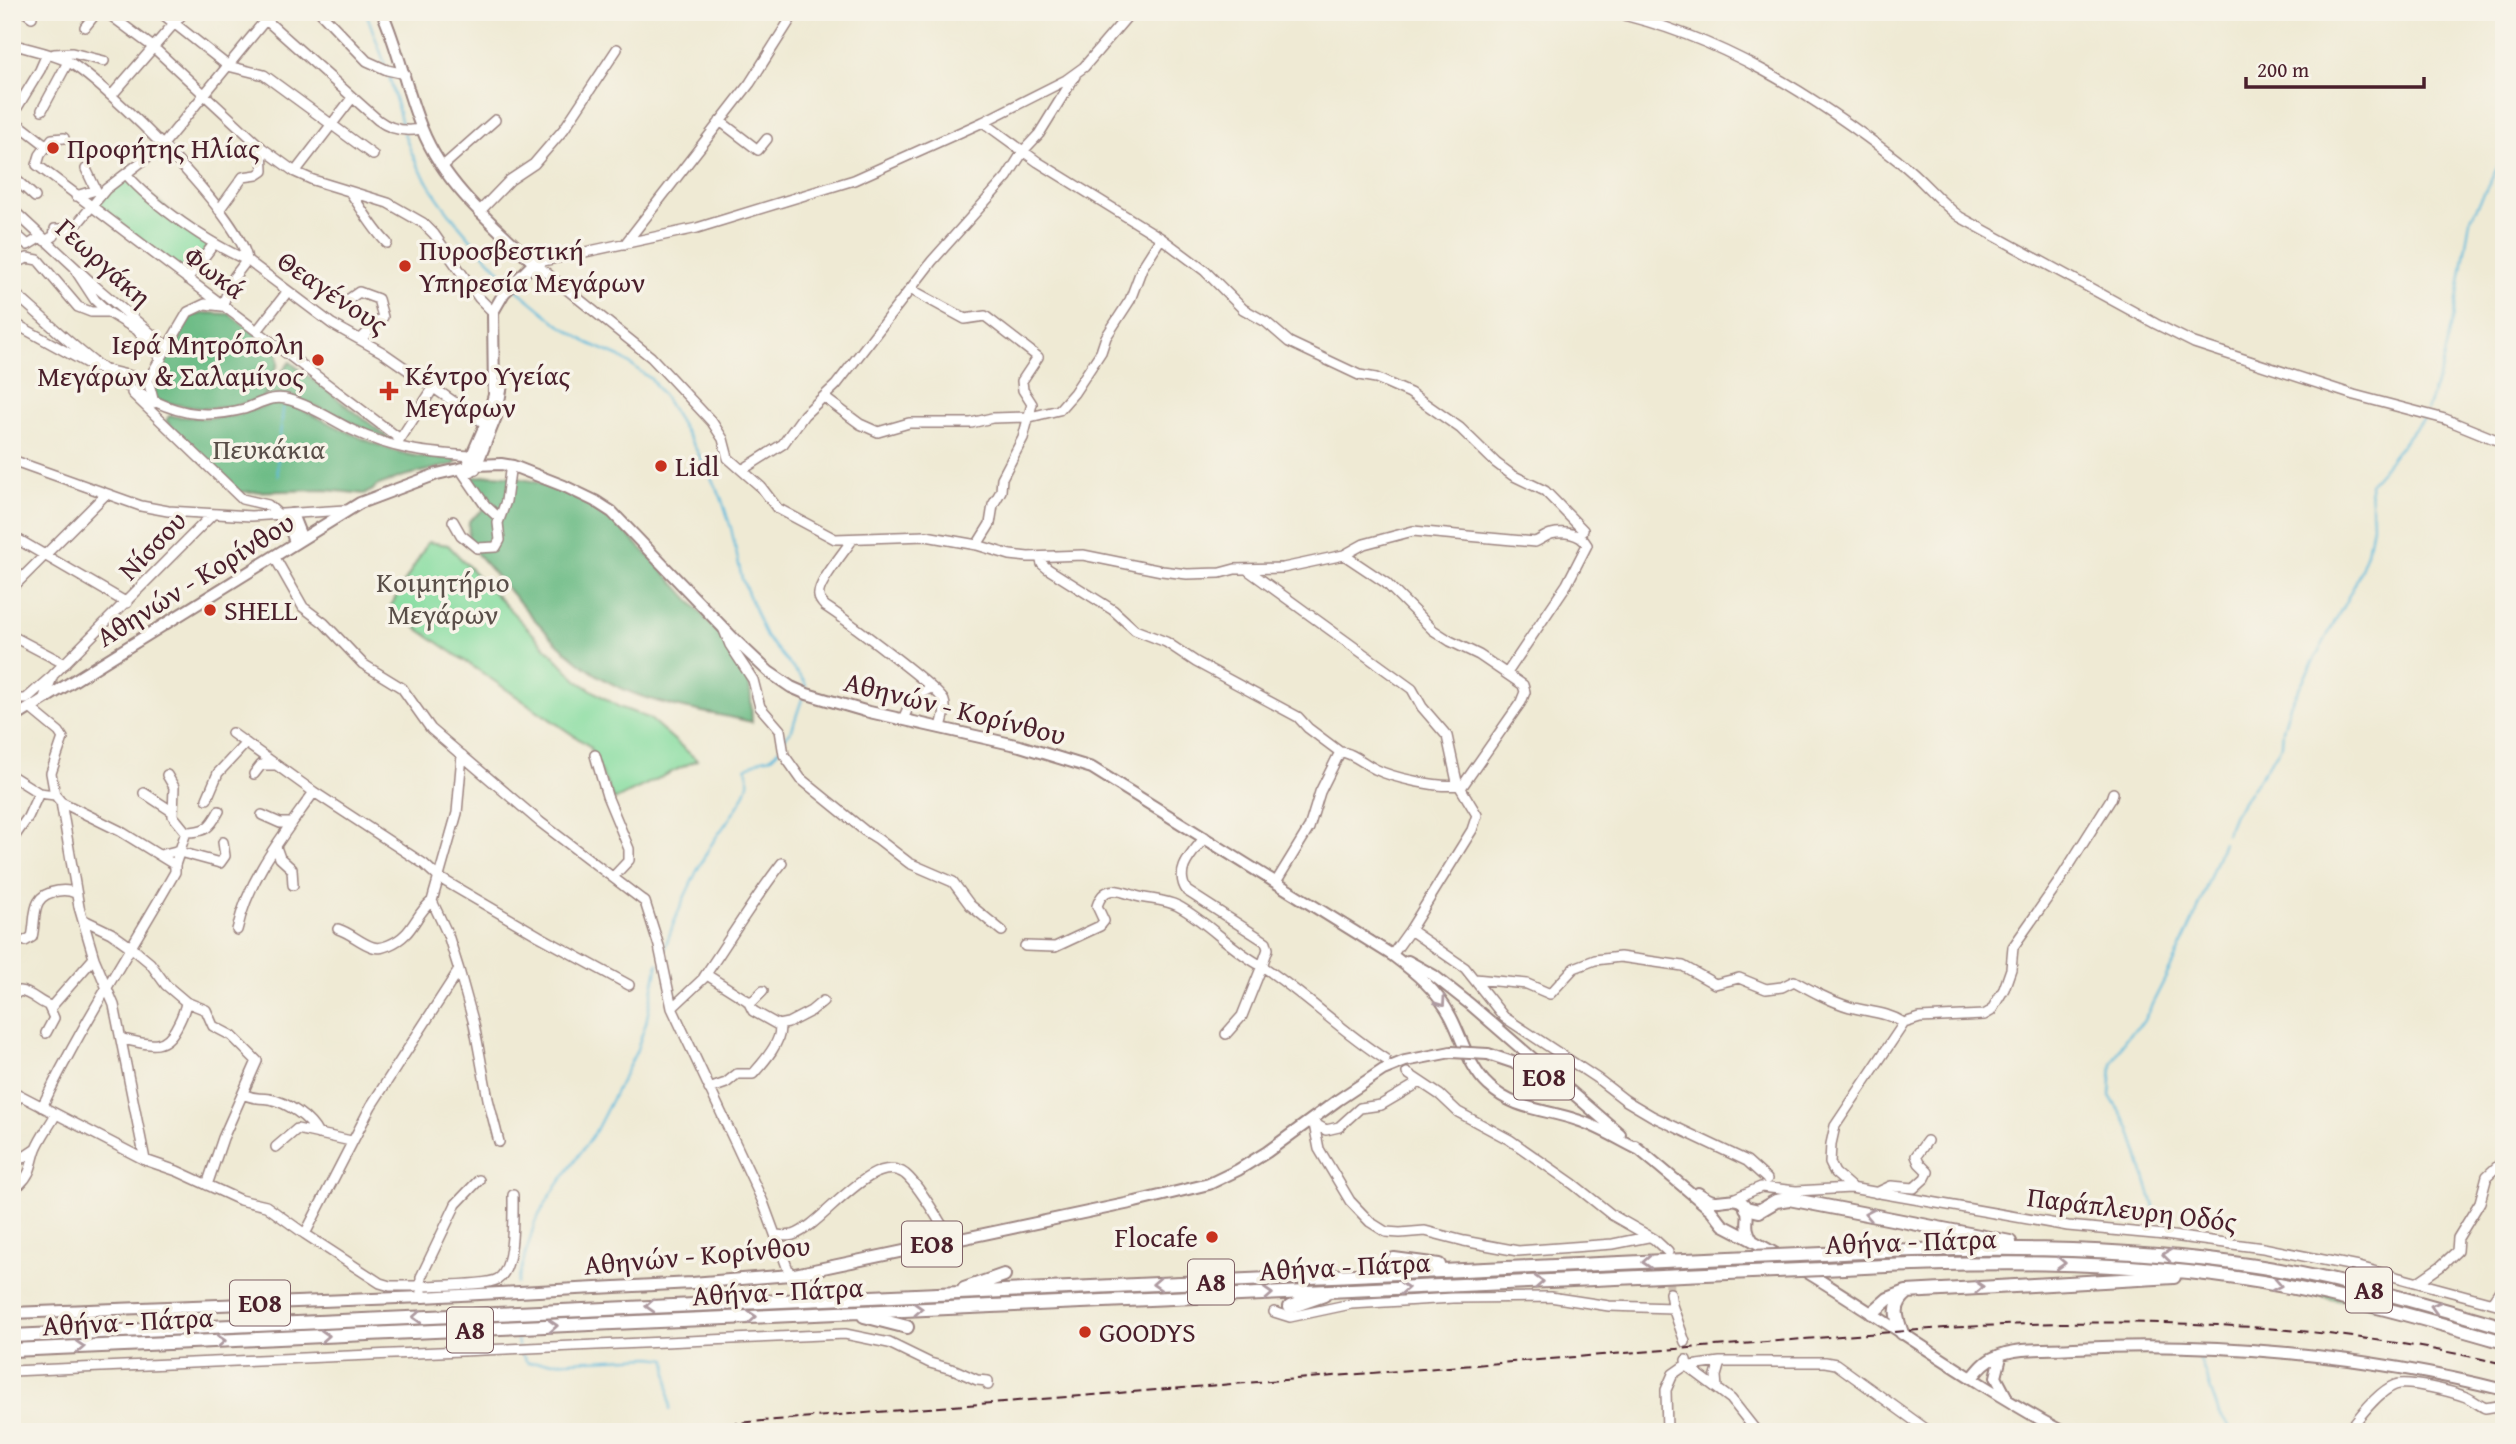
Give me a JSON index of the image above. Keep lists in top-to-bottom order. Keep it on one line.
{"streets":{"highway":["Αθήνα - Πάτρα","Α8"],"main road":["Αθηνών - Κορίνθου","ΕΟ8"],"street":["Γεωργάκη","Φωκά","Θεαγένους","Νίσσου","Παράπλευρη Οδός"]},"crossings":[["Νίσσου","Αθηνών - Κορίνθου"],["Αθηνών - Κορίνθου","Παράπλευρη Οδός"]],"parks":["Πευκάκια","Κοιμητήριο Μεγάρων"],"places":{"other":["Προφήτης Ηλίας","Πυροσβεστική Υπηρεσία Μεγάρων","Ιερά Μητρόπολη Μεγάρων & Σαλαμίνος","Lidl","SHELL","Flocafe","GOODYS"],"health":["Κέντρο Υγείας Μεγάρων"]},"scale_bar":"200 m"}
